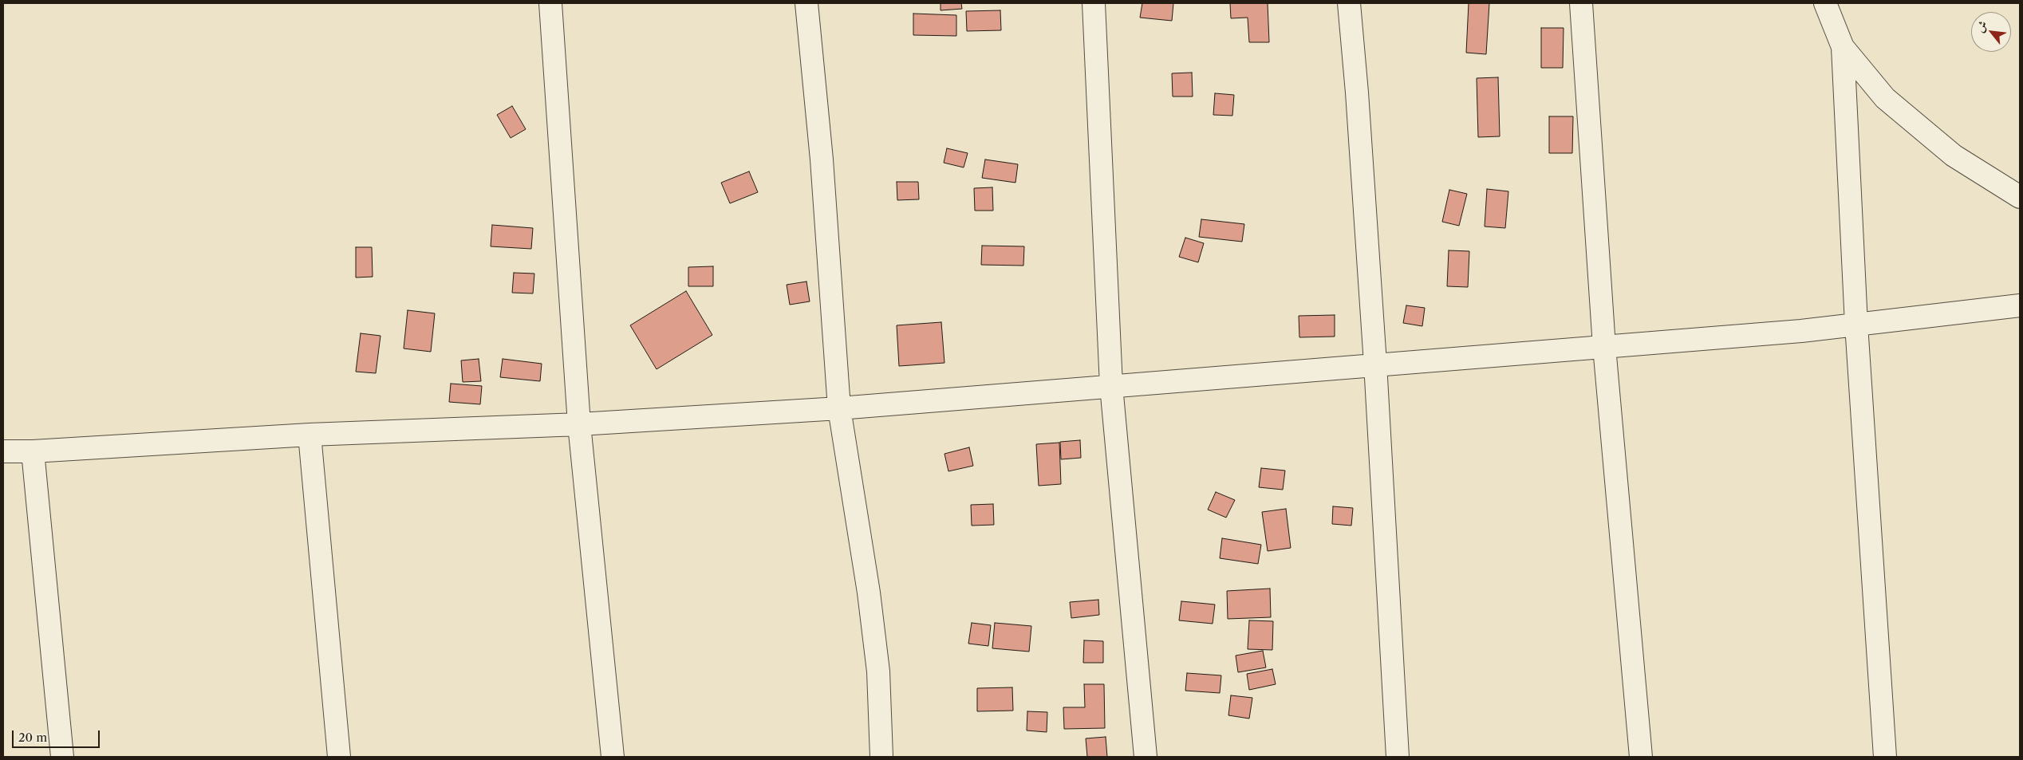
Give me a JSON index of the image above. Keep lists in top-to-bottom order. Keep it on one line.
{"scale_bar":"20 m","north":"top left"}
